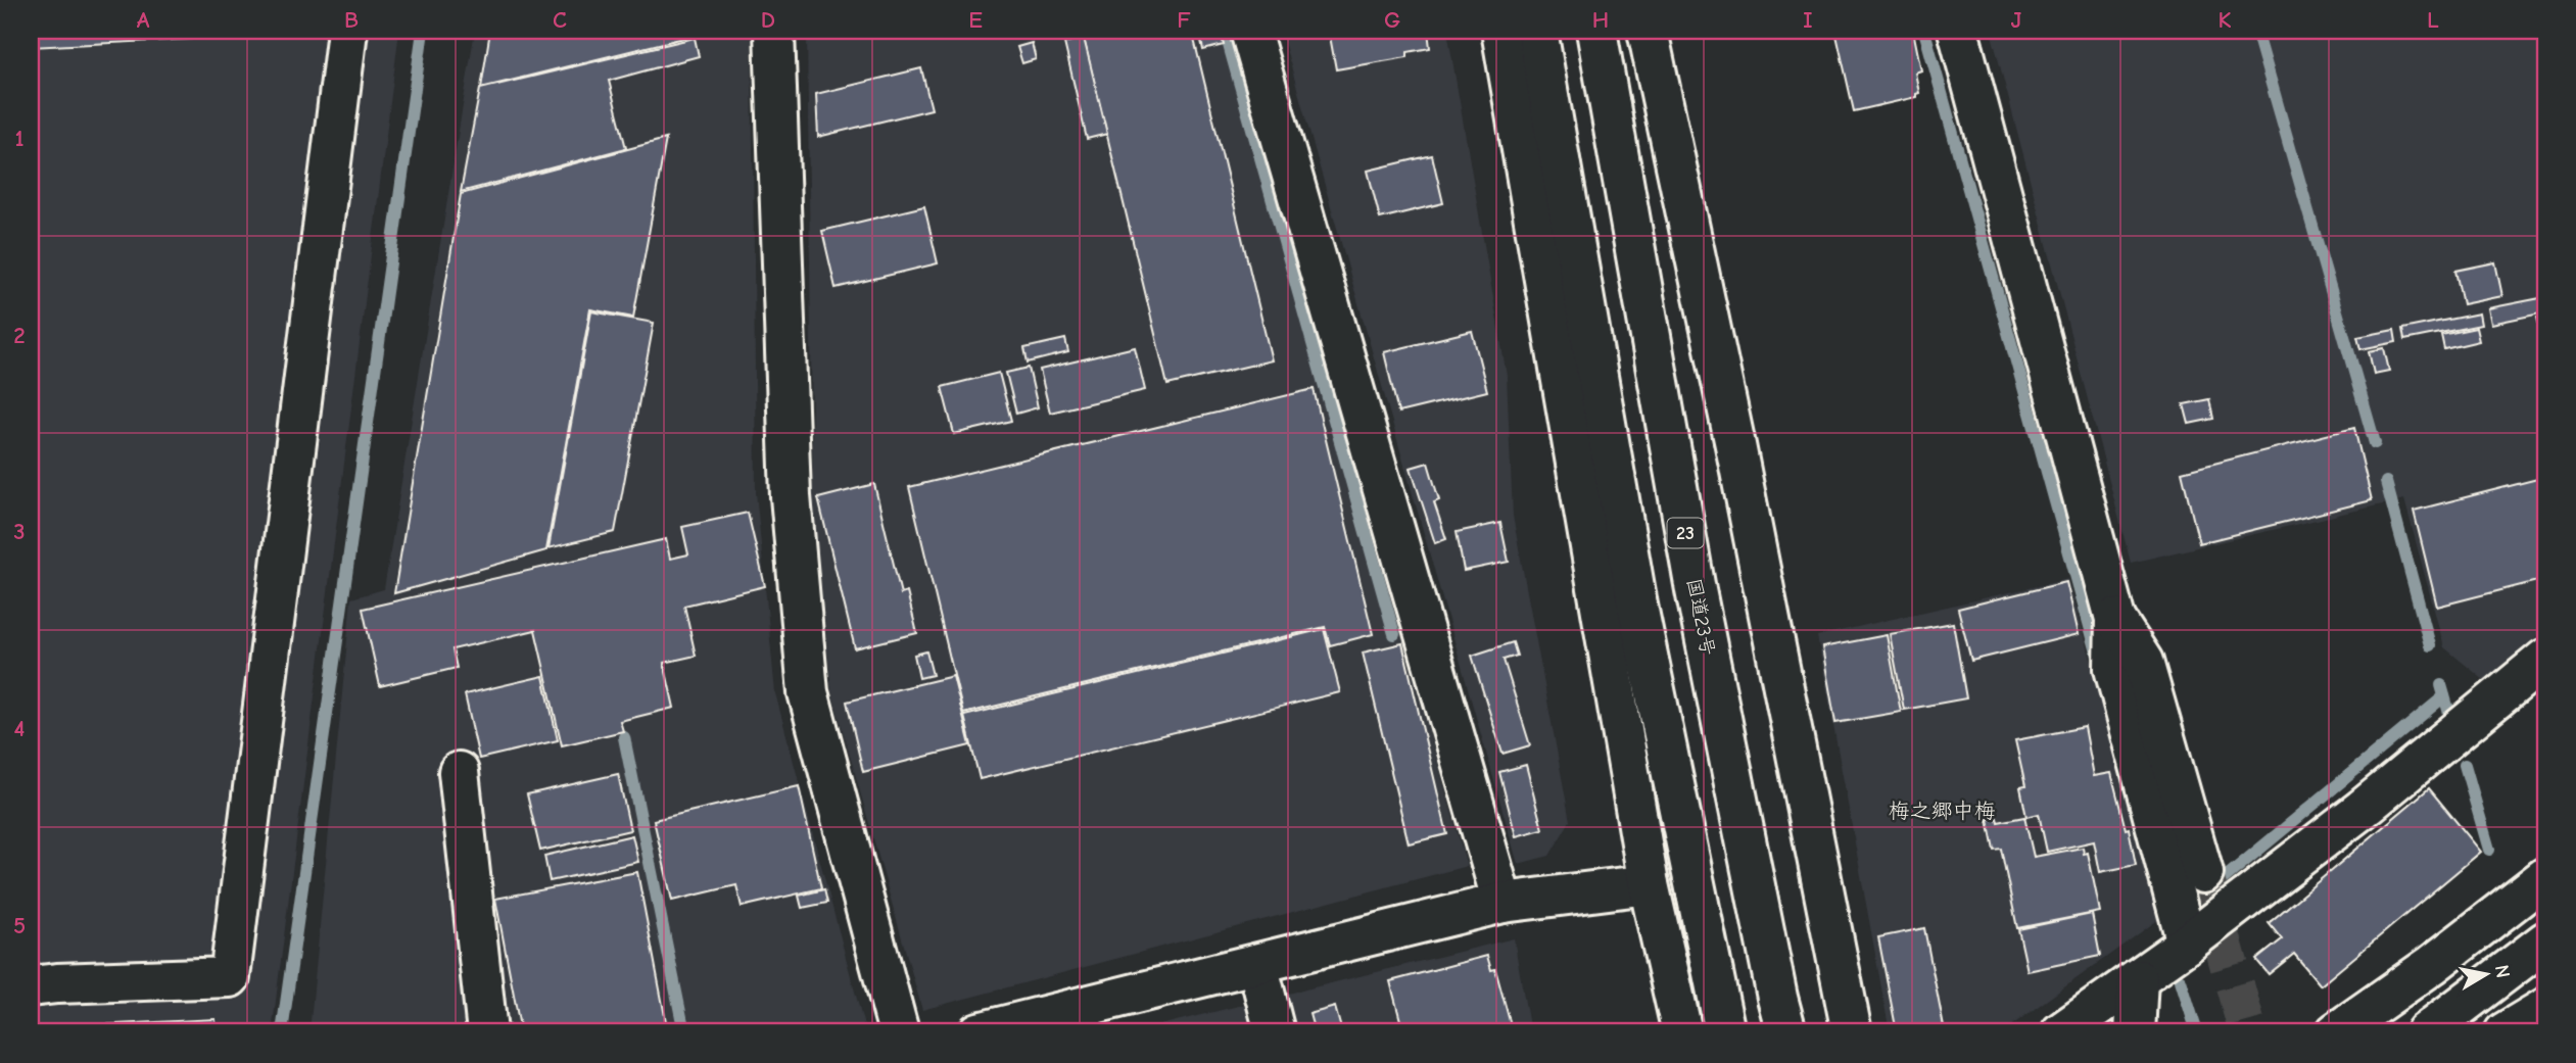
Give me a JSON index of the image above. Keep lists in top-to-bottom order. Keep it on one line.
{"streets":{"main road":["23","国道23号"]},"districts":["梅之郷中梅"],"north":"right","grid":{"columns":["A","B","C","D","E","F","G","H","I","J","K","L"],"rows":["1","2","3","4","5"]}}
